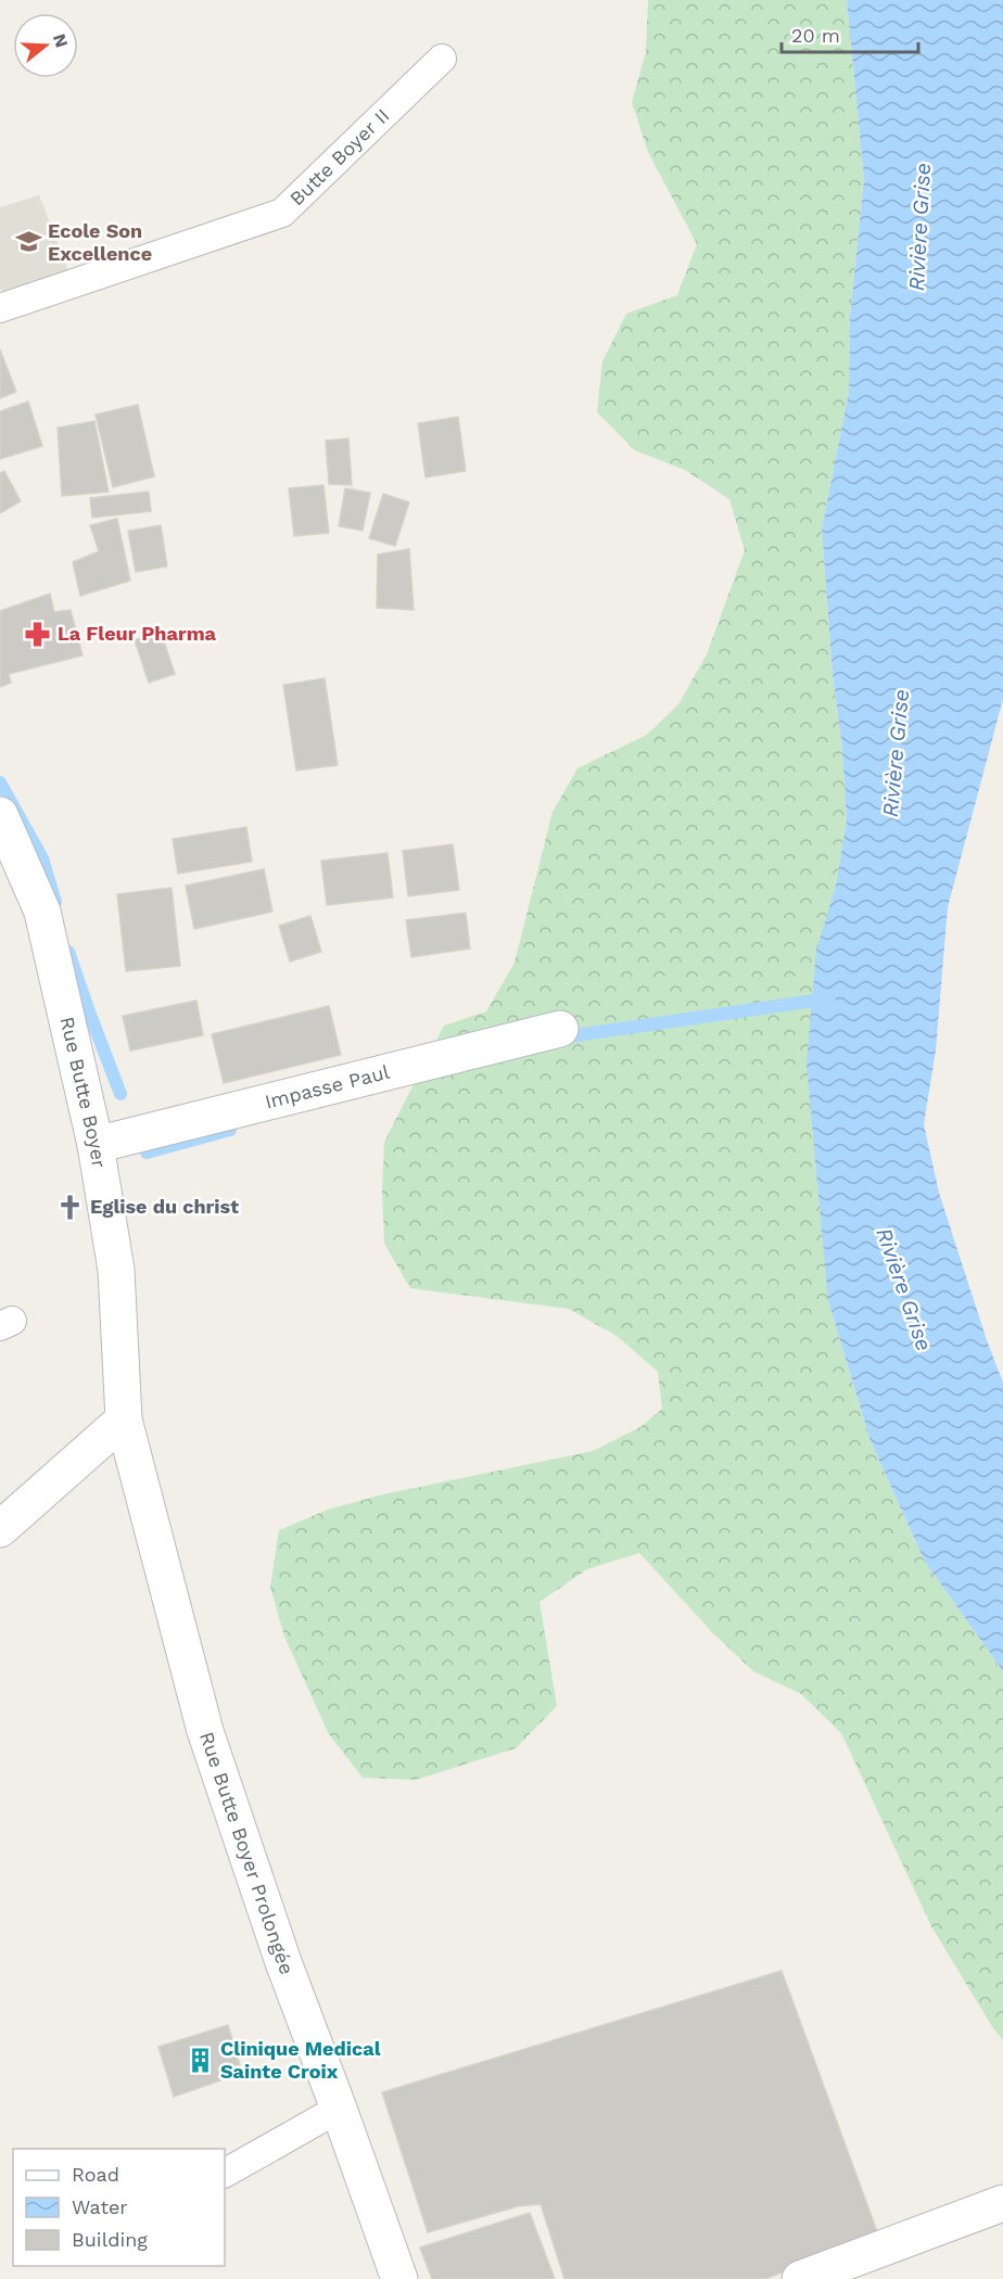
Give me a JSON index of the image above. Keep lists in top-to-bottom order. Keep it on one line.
{"streets":{"street":["Impasse Paul","Rue Butte Boyer","Rue Butte Boyer Prolongée"],"lane":["Butte Boyer II"]},"crossings":[["Impasse Paul","Rue Butte Boyer"],["Rue Butte Boyer","Rue Butte Boyer Prolongée"]],"water":["Rivière Grise"],"places":{"school or university":["Ecole Son Excellence"],"pharmacy":["La Fleur Pharma"],"church":["Eglise du christ"],"building":["Clinique Medical Sainte Croix"]},"legend":["Road","Water","Building"],"scale_bar":"20 m","north":"right"}
